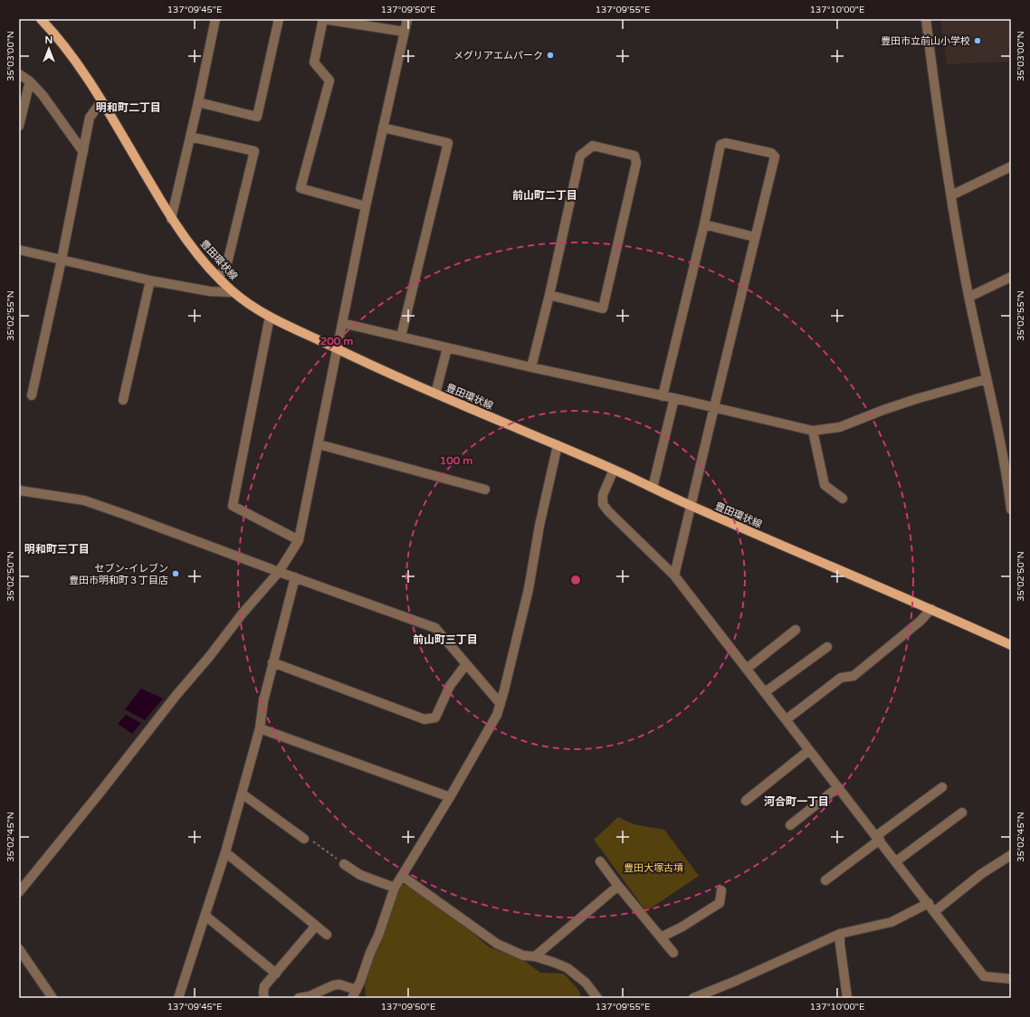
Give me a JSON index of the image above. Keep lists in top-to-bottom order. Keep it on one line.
{"streets":{"main road":["豊田環状線"]},"districts":["明和町二丁目","前山町二丁目","明和町三丁目","前山町三丁目","河合町一丁目"],"parks":["豊田大塚古墳"],"places":["豊田市立前山小学校","メグリアエムパーク","セブン-イレブン 豊田市明和町３丁目店"],"north":"top","coordinates":["137°09'45\"E","137°09'50\"E","137°09'55\"E","137°10'00\"E","35°03'00\"N","35°02'55\"N","35°02'50\"N","35°02'45\"N"],"rings":["200 m","100 m"]}
